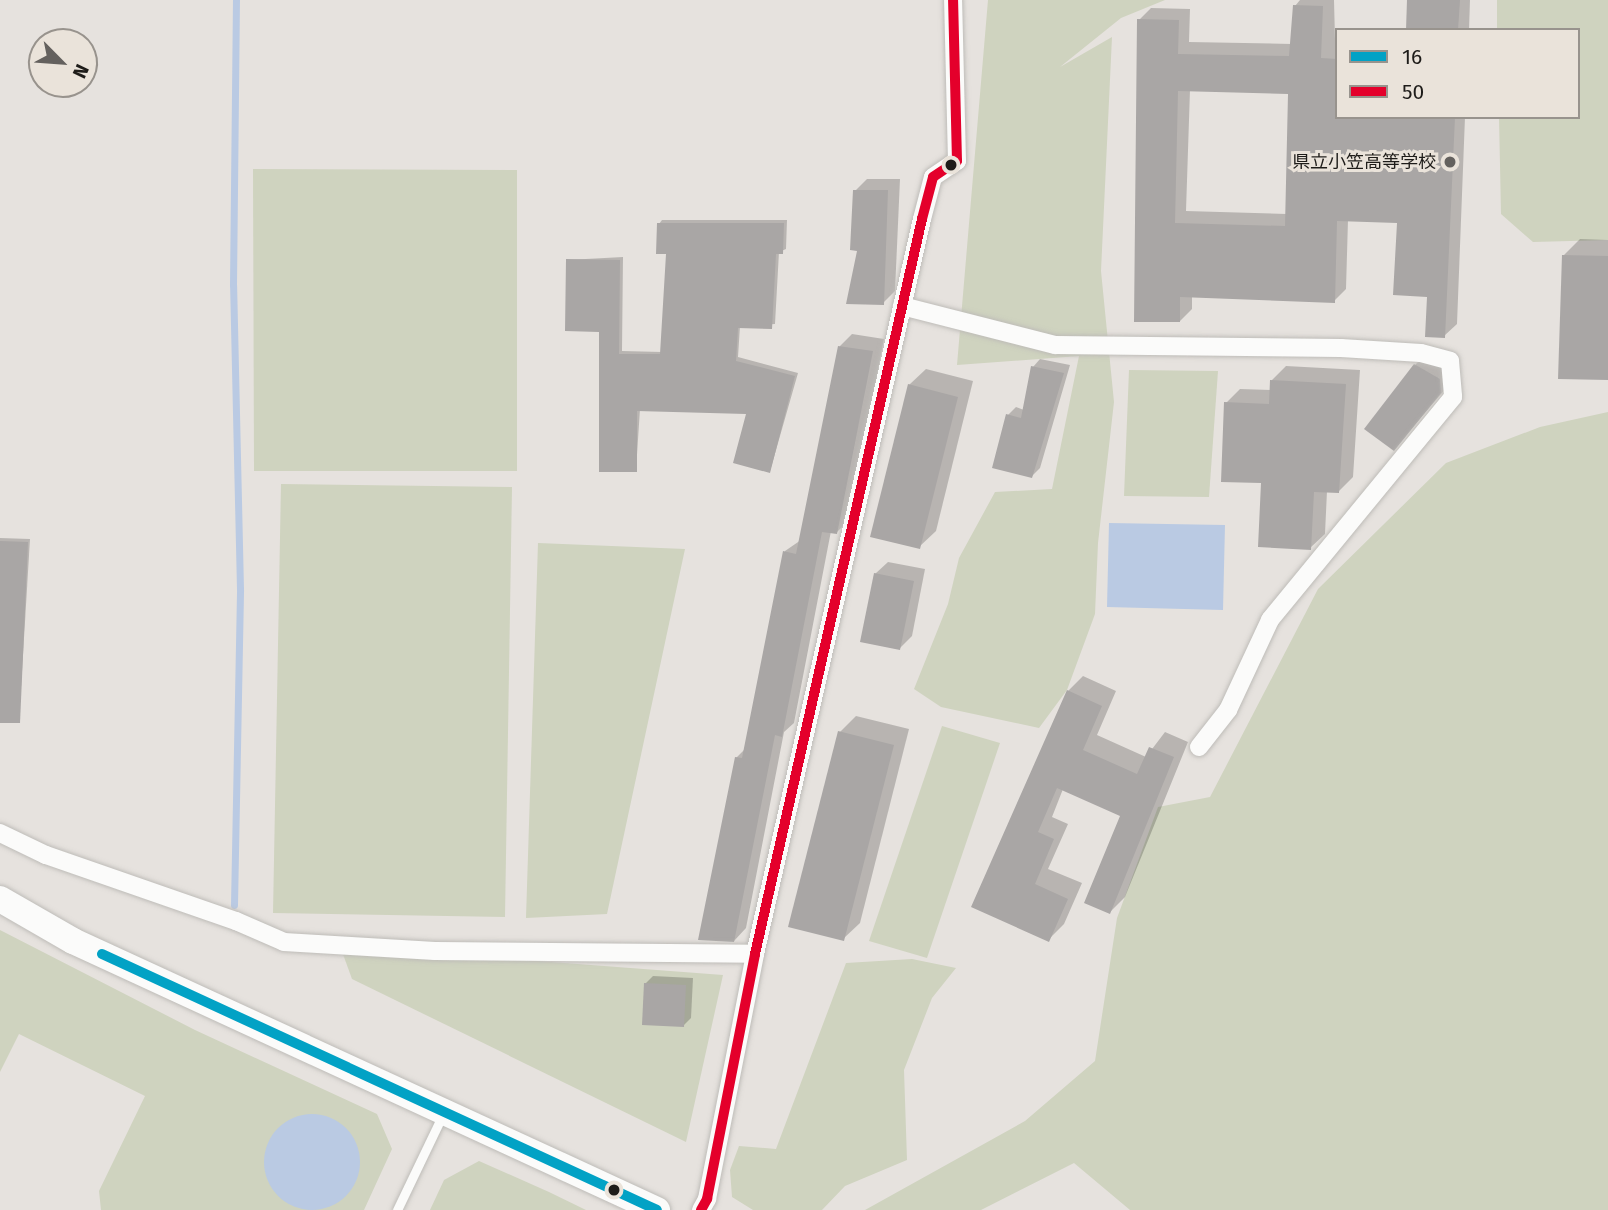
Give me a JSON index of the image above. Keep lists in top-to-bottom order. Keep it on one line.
{"places":["県立小笠高等学校"],"lines":["transit line 50","transit line 16"],"legend":["16","50"],"north":"bottom right"}
